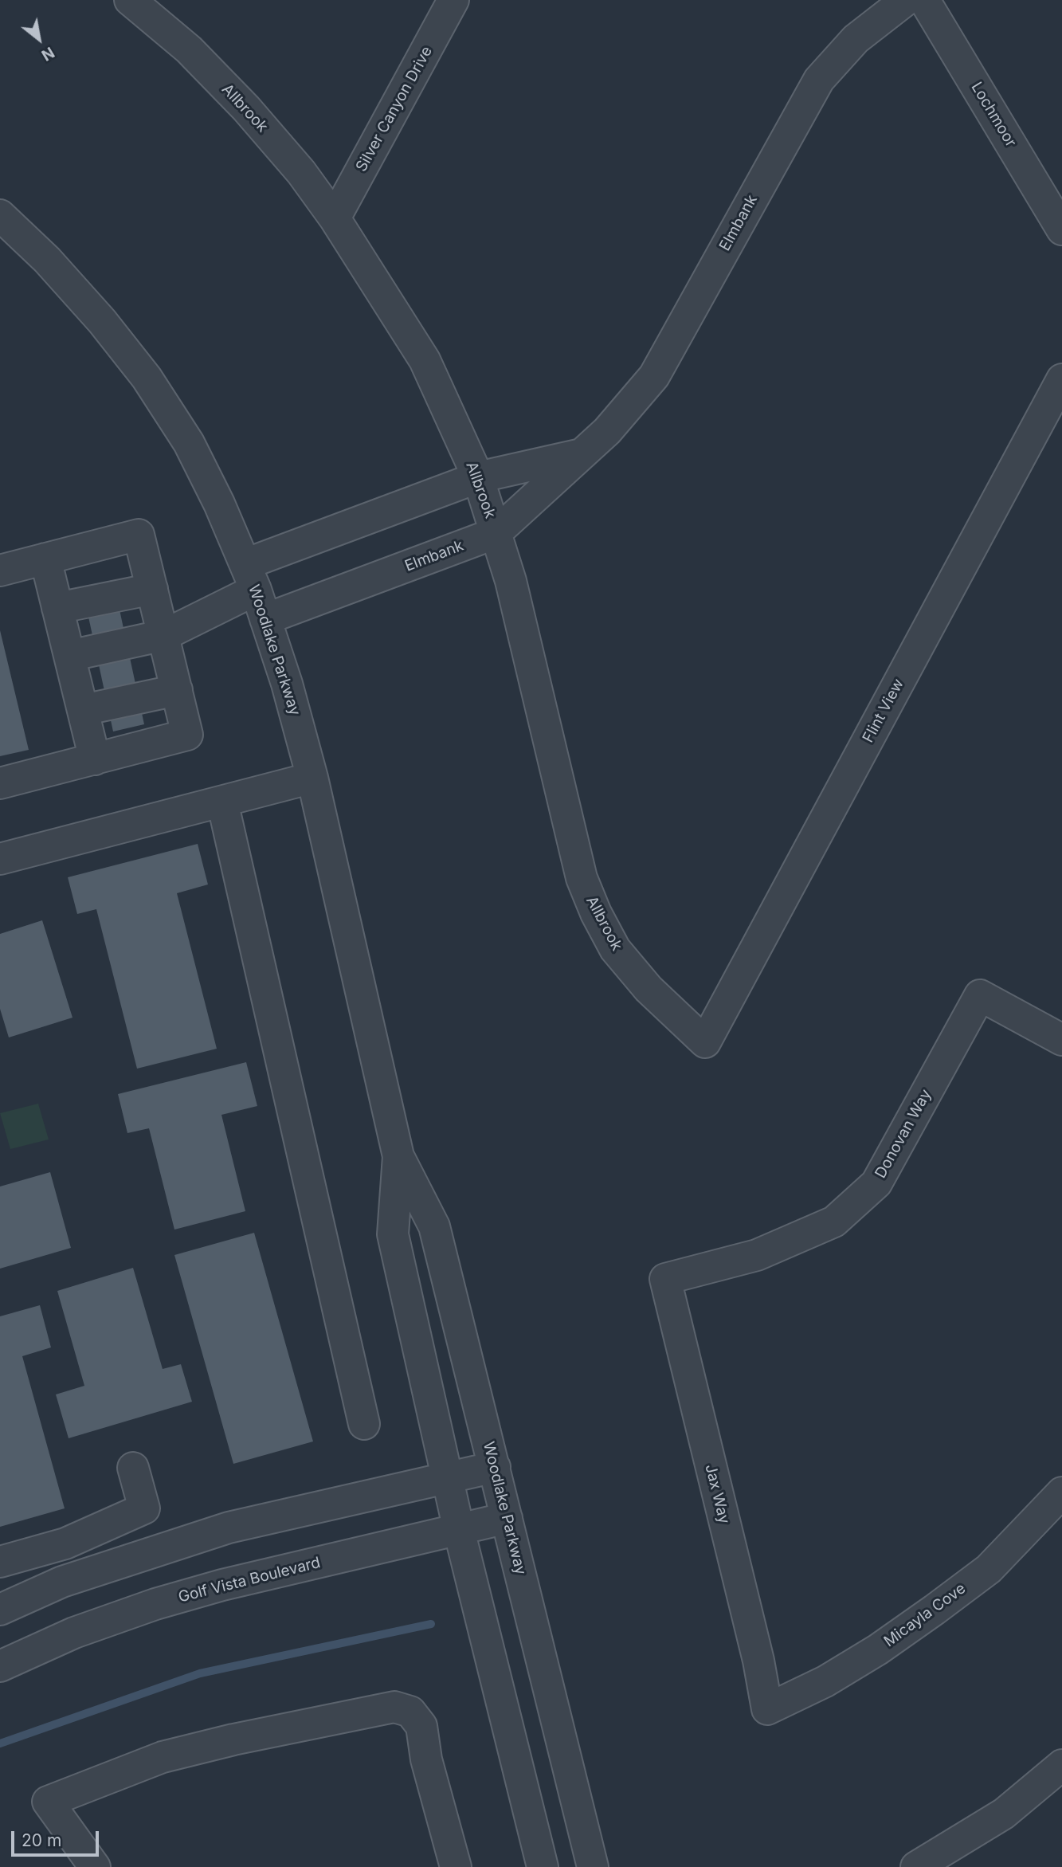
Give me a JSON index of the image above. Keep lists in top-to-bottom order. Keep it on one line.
{"streets":{"street":["Allbrook","Silver Canyon Drive","Lochmoor","Elmbank","Woodlake Parkway","Flint View","Donovan Way","Jax Way","Golf Vista Boulevard","Micayla Cove"]},"crossings":[["Allbrook","Silver Canyon Drive"],["Allbrook","Elmbank"],["Allbrook","Flint View"],["Elmbank","Woodlake Parkway"],["Woodlake Parkway","Golf Vista Boulevard"],["Donovan Way","Jax Way"],["Jax Way","Micayla Cove"]],"scale_bar":"20 m","north":"bottom right"}
